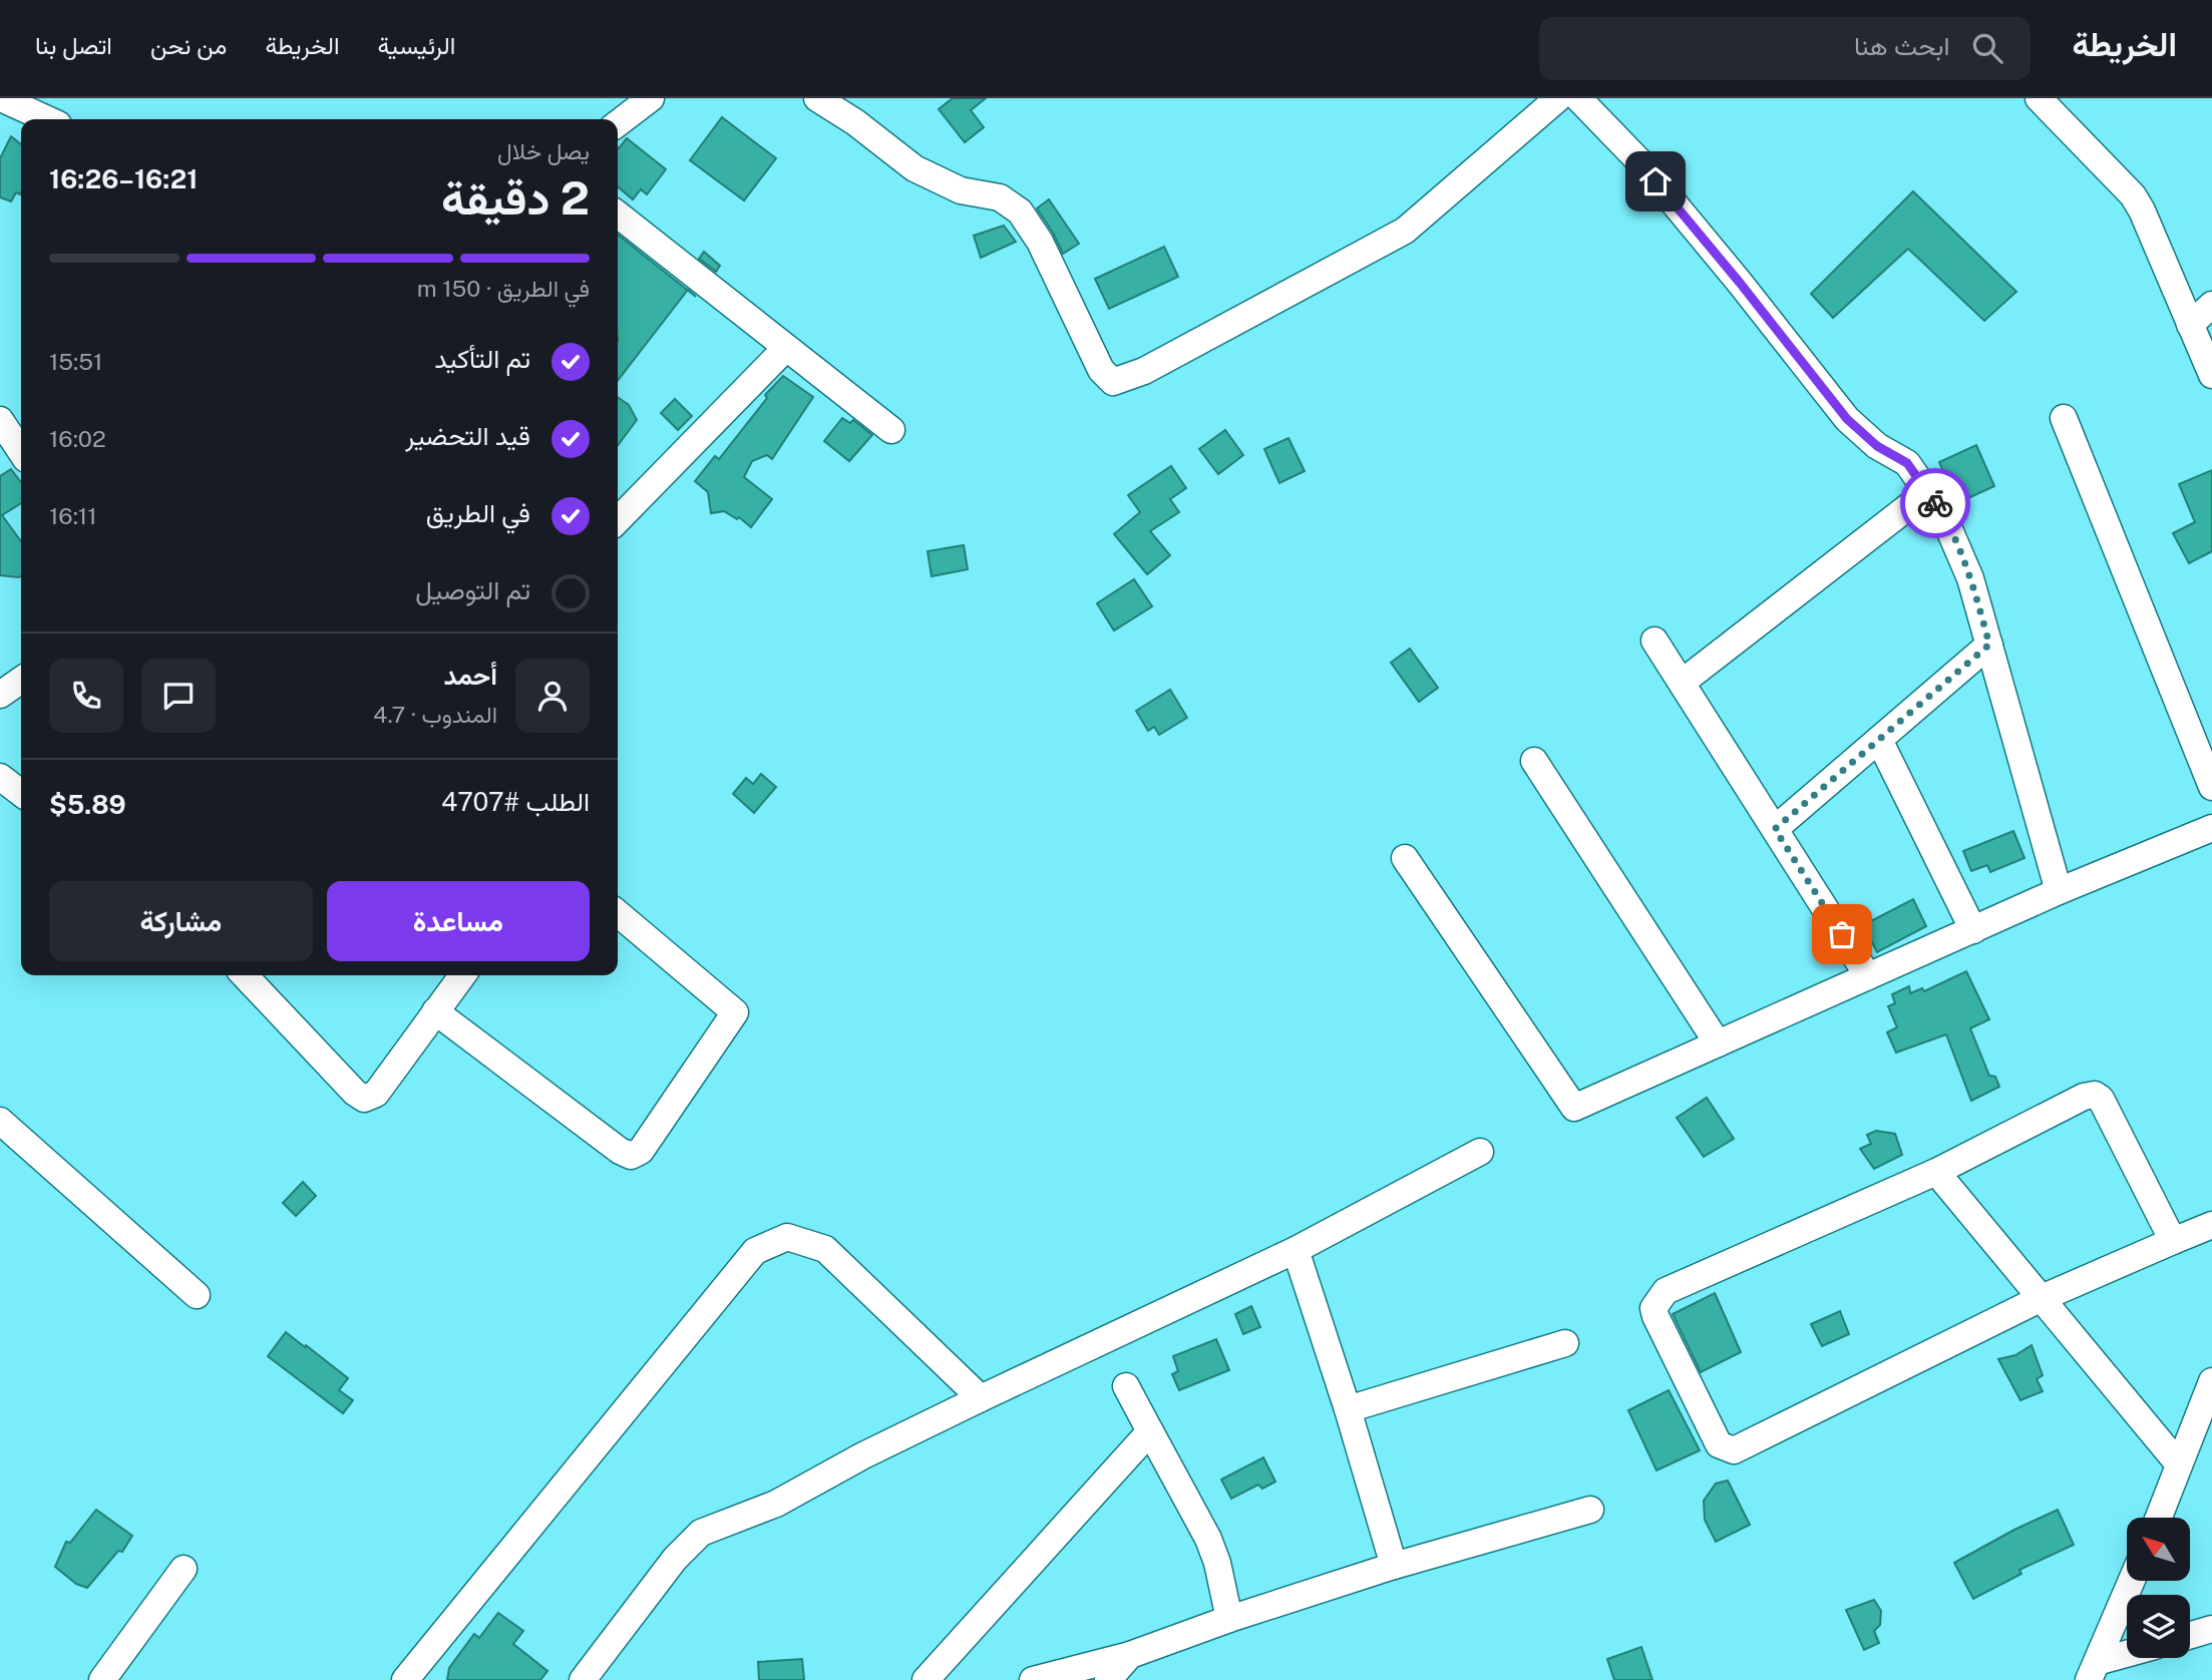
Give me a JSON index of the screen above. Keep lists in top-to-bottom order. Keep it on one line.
{"north":"top left","page":{"header":"الخريطة","search":"ابحث هنا","nav":["الرئيسية","الخريطة","من نحن","اتصل بنا"],"heading":["2 دقيقة","يصل خلال","16:21–16:26"],"panel":["أحمد","المندوب · 4.7","الطلب #4707","$5.89"],"bar":"في الطريق · 150 m","list":[["تم التأكيد","15:51"],["قيد التحضير","16:02"],["في الطريق","16:11"],"تم التوصيل"],"buttons":["مساعدة","مشاركة"]}}
